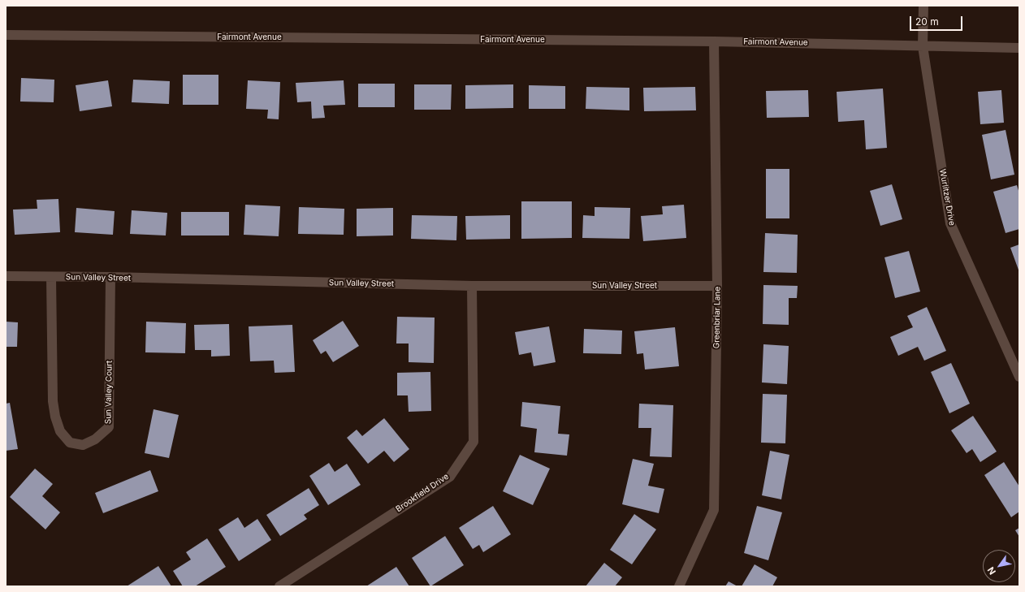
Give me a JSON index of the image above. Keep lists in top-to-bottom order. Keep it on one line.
{"streets":{"street":["Fairmont Avenue","Wurlitzer Drive","Sun Valley Street","Greenbriar Lane","Sun Valley Court","Brookfield Drive"]},"crossings":[["Fairmont Avenue","Wurlitzer Drive"],["Fairmont Avenue","Greenbriar Lane"],["Sun Valley Street","Greenbriar Lane"],["Sun Valley Street","Sun Valley Court"],["Sun Valley Street","Brookfield Drive"]],"scale_bar":"20 m","north":"bottom left"}
